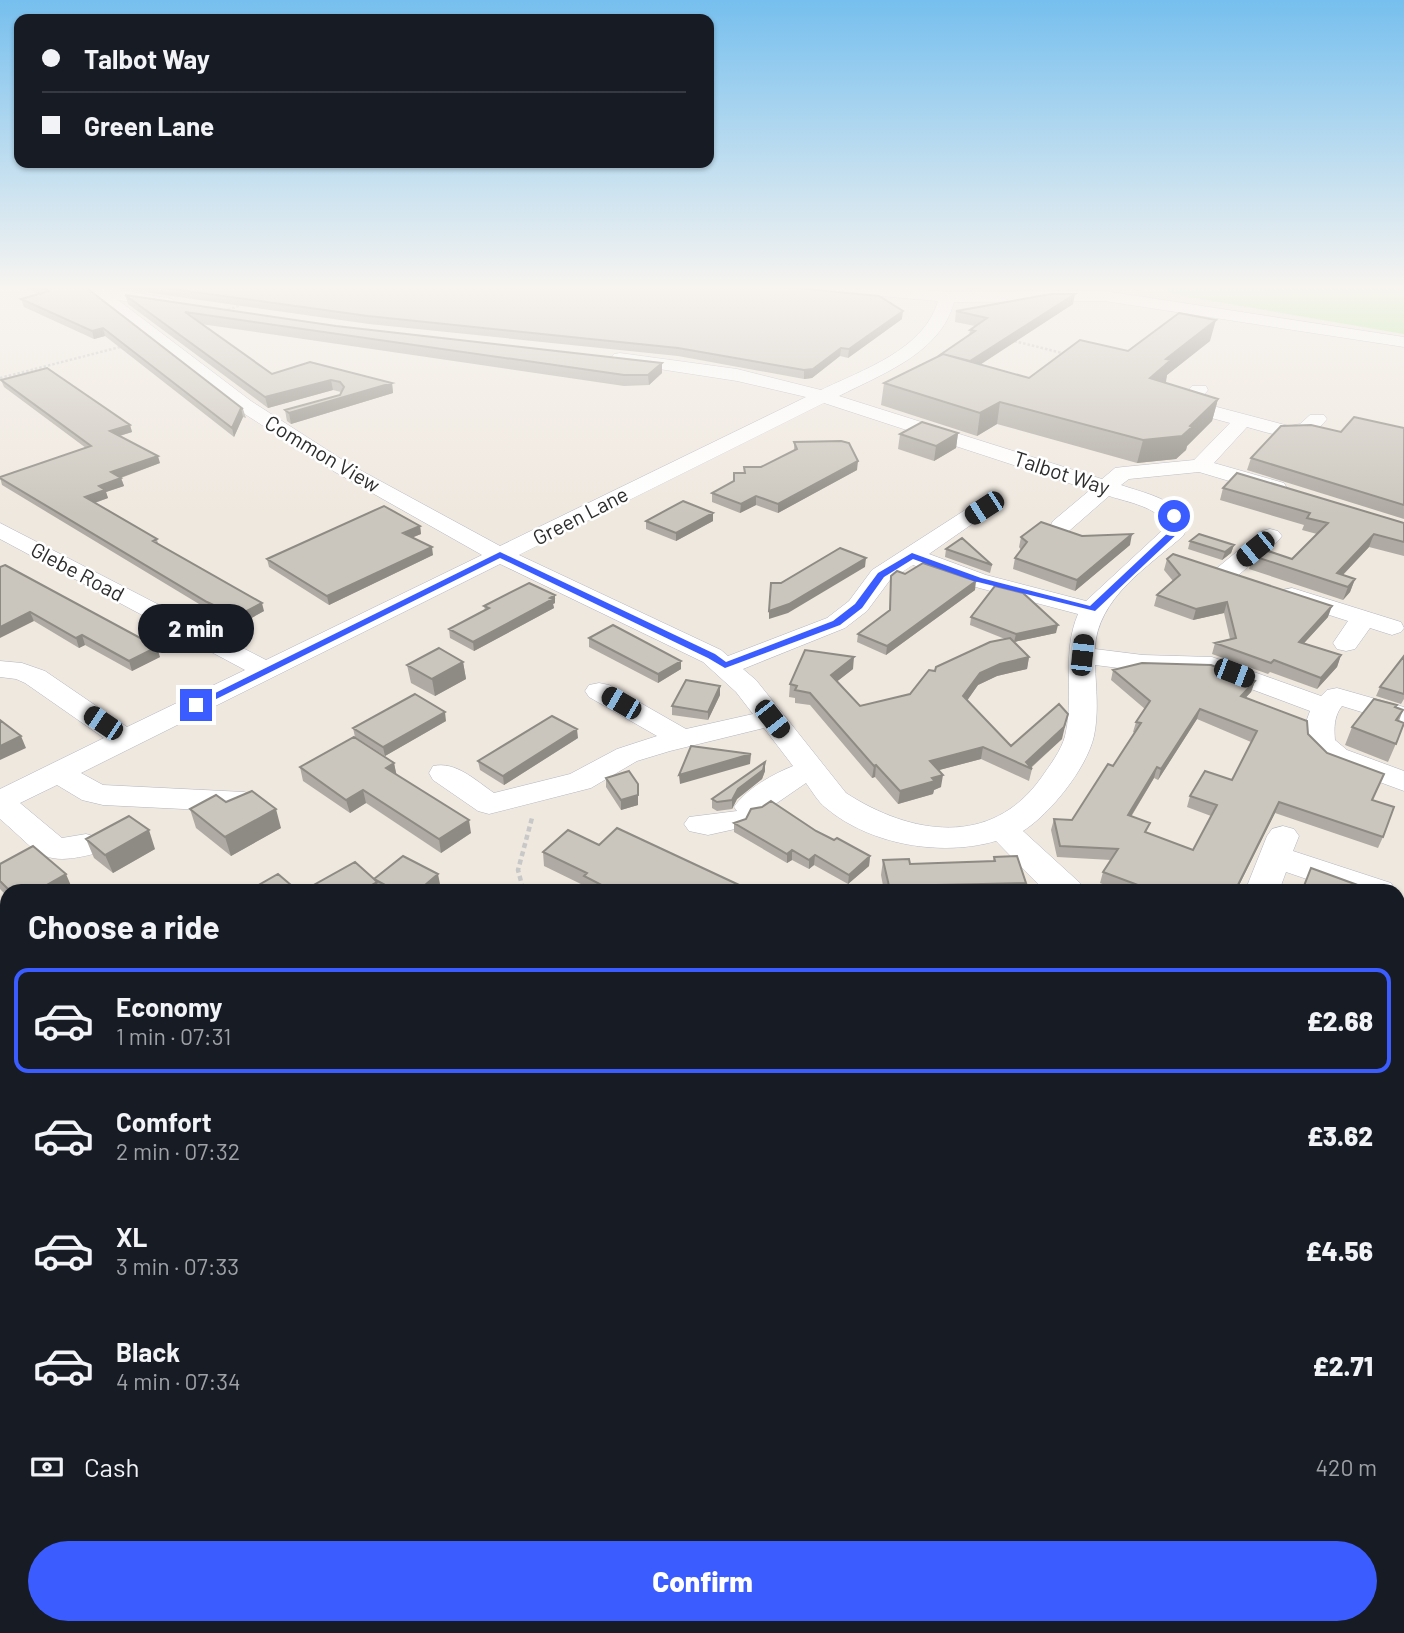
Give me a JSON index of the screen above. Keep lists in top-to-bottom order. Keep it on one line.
{"streets":{"street":["Common View","Talbot Way","Green Lane","Glebe Road"]},"crossings":[["Common View","Green Lane"],["Talbot Way","Green Lane"],["Green Lane","Glebe Road"]],"page":{"banner":["Talbot Way","Green Lane"],"bubble":"2 min","heading":"Choose a ride","list":[{"name":"Economy","note":"1 min · 07:31","value":"£2.68"},{"name":"Comfort","note":"2 min · 07:32","value":"£3.62"},{"name":"XL","note":"3 min · 07:33","value":"£4.56"},{"name":"Black","note":"4 min · 07:34","value":"£2.71"}],"pay":["Cash","420 m"],"buttons":"Confirm"}}
